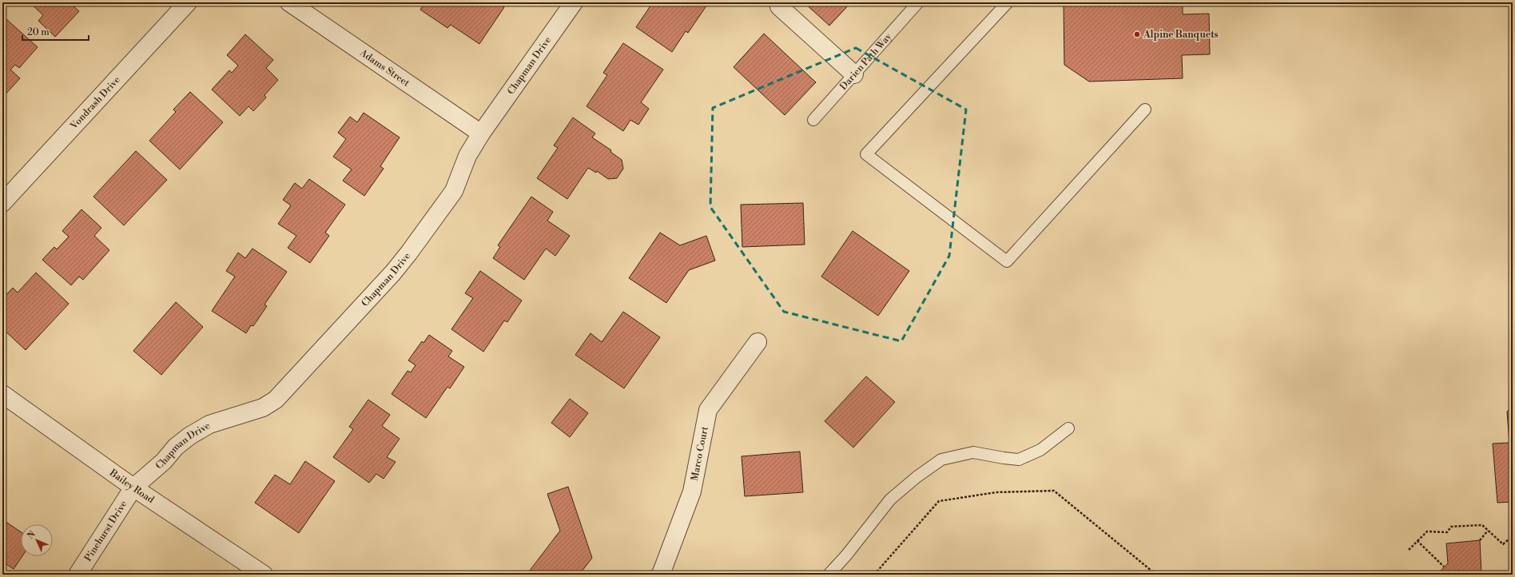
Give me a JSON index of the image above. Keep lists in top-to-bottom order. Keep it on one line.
{"streets":{"street":["Chapman Drive","Adams Street","Vondrash Drive","Marco Court","Bailey Road","Pinehurst Drive"],"lane":["Darien Path Way"]},"crossings":[["Chapman Drive","Adams Street"],["Chapman Drive","Bailey Road"],["Chapman Drive","Pinehurst Drive"],["Bailey Road","Pinehurst Drive"]],"places":["Alpine Banquets"],"scale_bar":"20 m","north":"top left"}
